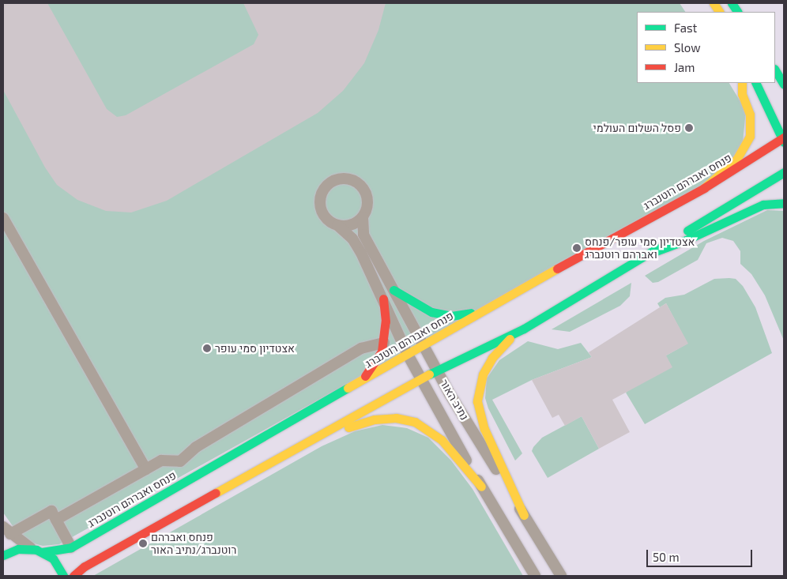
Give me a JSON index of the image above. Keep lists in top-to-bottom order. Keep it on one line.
{"streets":{"main road":["פנחס ואברהם רוטנברג"],"street":["נתיב האור"]},"crossings":[["פנחס ואברהם רוטנברג","נתיב האור"]],"places":["פסל השלום העולמי","אצטדיון סמי עופר/פנחס ואברהם רוטנברג","אצטדיון סמי עופר","פנחס ואברהם רוטנברג/נתיב האור"],"legend":["Fast","Slow","Jam"],"scale_bar":"50 m"}
